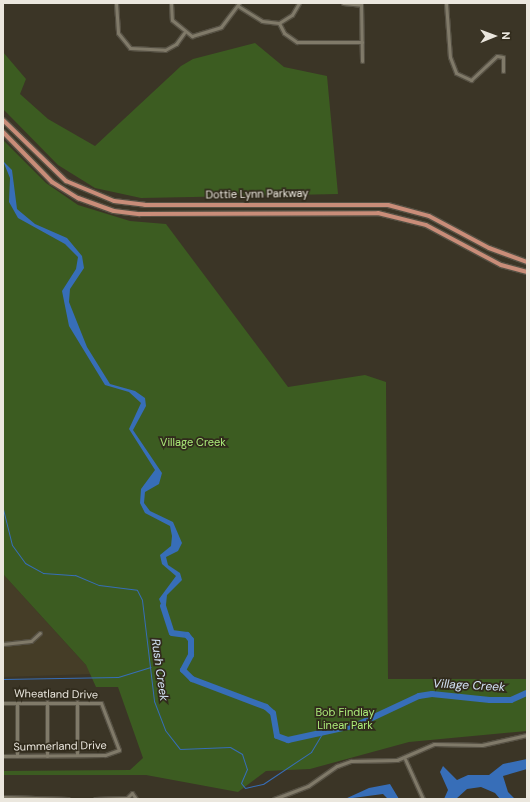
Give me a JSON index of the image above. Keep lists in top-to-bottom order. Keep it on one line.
{"streets":{"main road":["Dottie Lynn Parkway"],"street":["Wheatland Drive","Summerland Drive"]},"crossings":[["Wheatland Drive","Summerland Drive"]],"water":["Rush Creek","Village Creek"],"parks":["Village Creek","Bob Findlay Linear Park"],"north":"right"}
